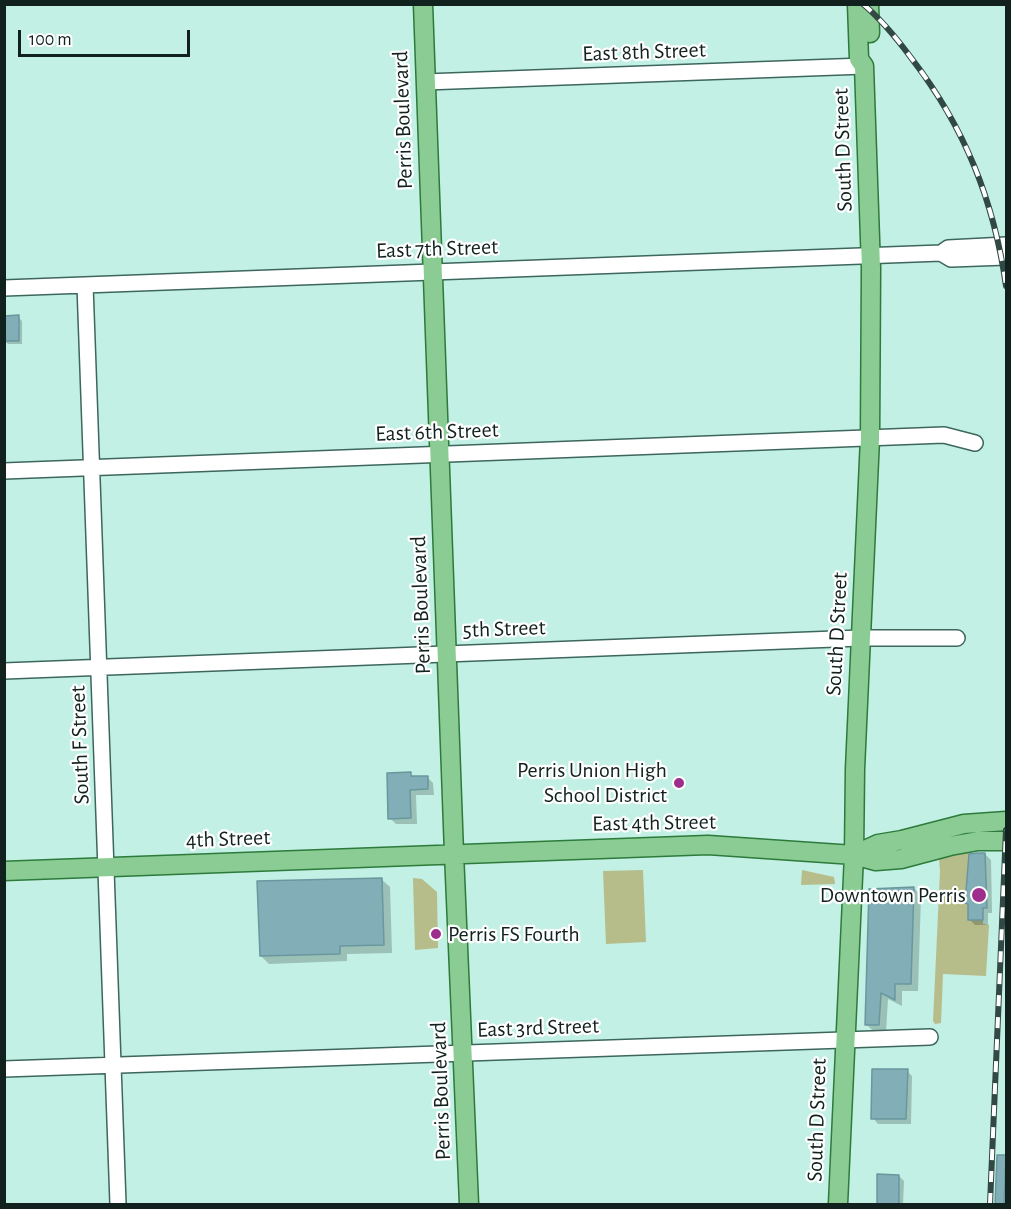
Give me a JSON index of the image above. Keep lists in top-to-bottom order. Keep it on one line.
{"streets":{"main road":["Perris Boulevard","South D Street","East 4th Street","4th Street"],"street":["East 8th Street","East 7th Street","East 6th Street","5th Street","South F Street","East 3rd Street"]},"crossings":[["East 8th Street","Perris Boulevard"],["East 8th Street","South D Street"],["Perris Boulevard","East 7th Street"],["Perris Boulevard","East 6th Street"],["Perris Boulevard","5th Street"],["Perris Boulevard","East 4th Street"],["Perris Boulevard","4th Street"],["Perris Boulevard","East 3rd Street"],["South D Street","East 7th Street"],["South D Street","East 6th Street"],["South D Street","5th Street"],["South D Street","East 4th Street"],["South D Street","East 3rd Street"],["East 7th Street","South F Street"],["East 6th Street","South F Street"],["5th Street","South F Street"],["South F Street","4th Street"],["South F Street","East 3rd Street"],["East 4th Street","4th Street"]],"places":["Perris Union High School District","Downtown Perris","Perris FS Fourth"],"scale_bar":"100 m"}
